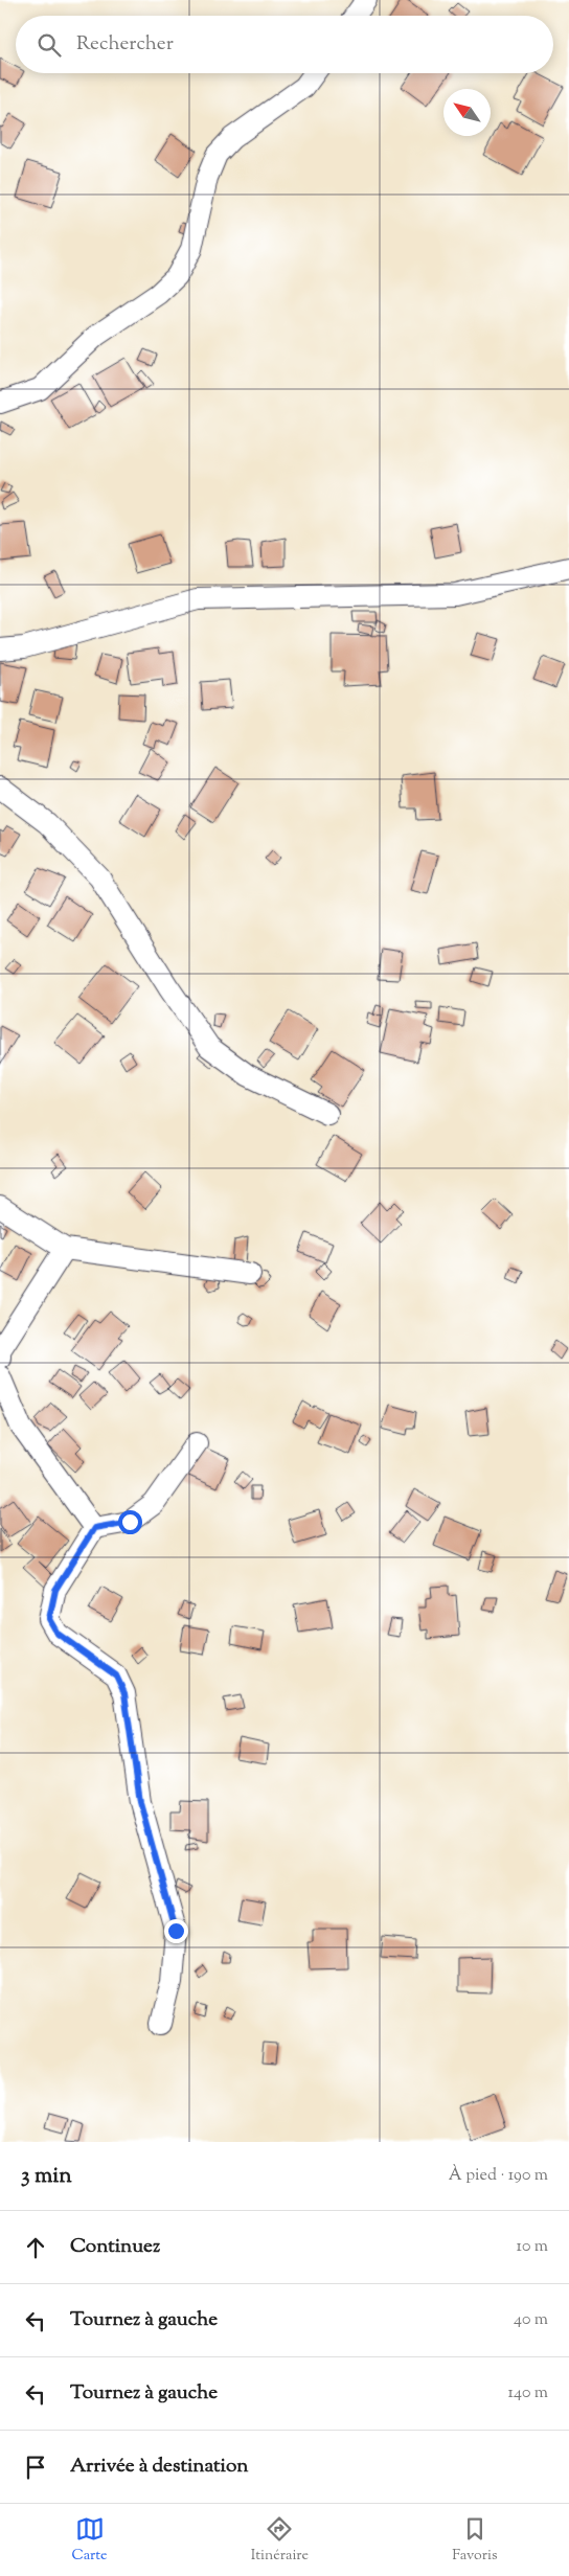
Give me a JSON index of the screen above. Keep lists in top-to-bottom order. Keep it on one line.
{"north":"top left","page":{"search":"Rechercher","heading":["3 min","À pied · 190 m"],"list":[["Continuez","10 m"],["Tournez à gauche","40 m"],["Tournez à gauche","140 m"],"Arrivée à destination"],"nav":["Carte","Itinéraire","Favoris"]}}
